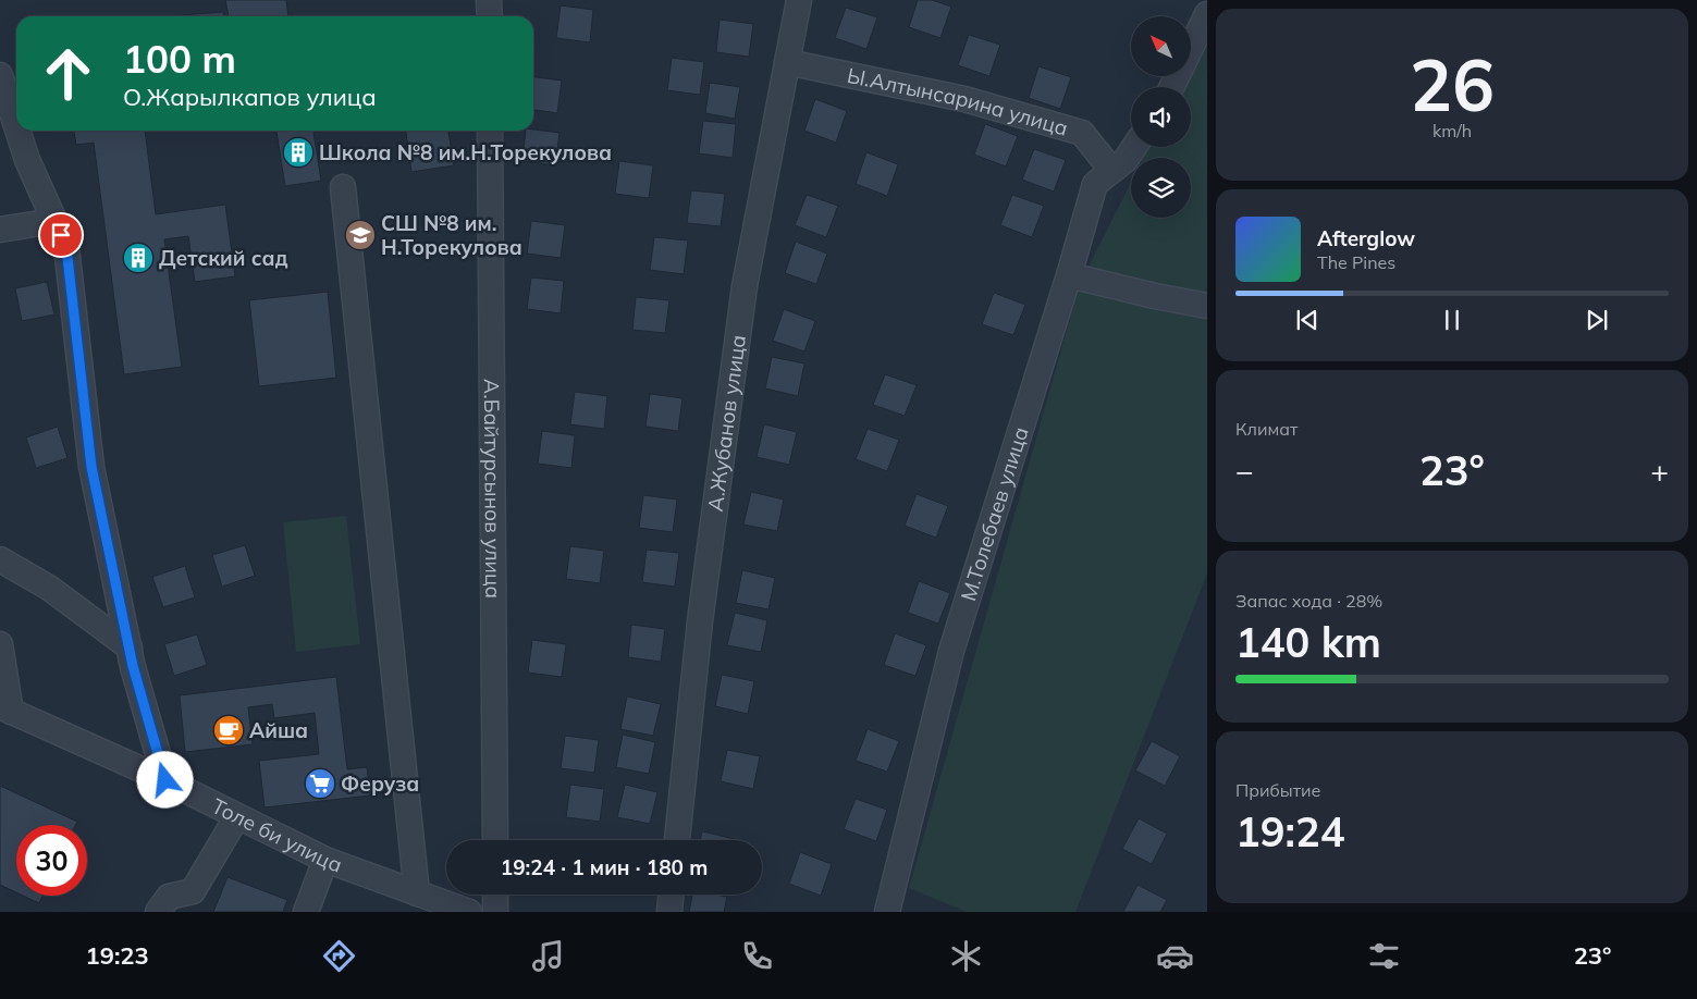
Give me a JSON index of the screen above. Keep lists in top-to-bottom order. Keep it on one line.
{"streets":{"street":["Ы.Алтынсарина улица","А.Жубанов улица","А.Байтурсынов улица","М.Толебаев улица","Толе би улица"]},"crossings":[["Ы.Алтынсарина улица","А.Жубанов улица"],["Ы.Алтынсарина улица","М.Толебаев улица"]],"places":{"building":["Школа №8 им.Н.Торекулова","Детский сад"],"school or university":["СШ №8 им. Н.Торекулова"],"cafe":["Айша"],"supermarket":["Феруза"]},"north":"top left","page":{"tile":[["26","km/h"],"Климат",["Запас хода · 28%","140 km"],["Прибытие","19:24"]],"turn":["100 m","О.Жарылкапов улица"],"song":["Afterglow","The Pines"],"heat":["−","23°","+"],"limit":"30","trip":"19:24 · 1 мин · 180 m","tabs":["19:23","23°"]}}
